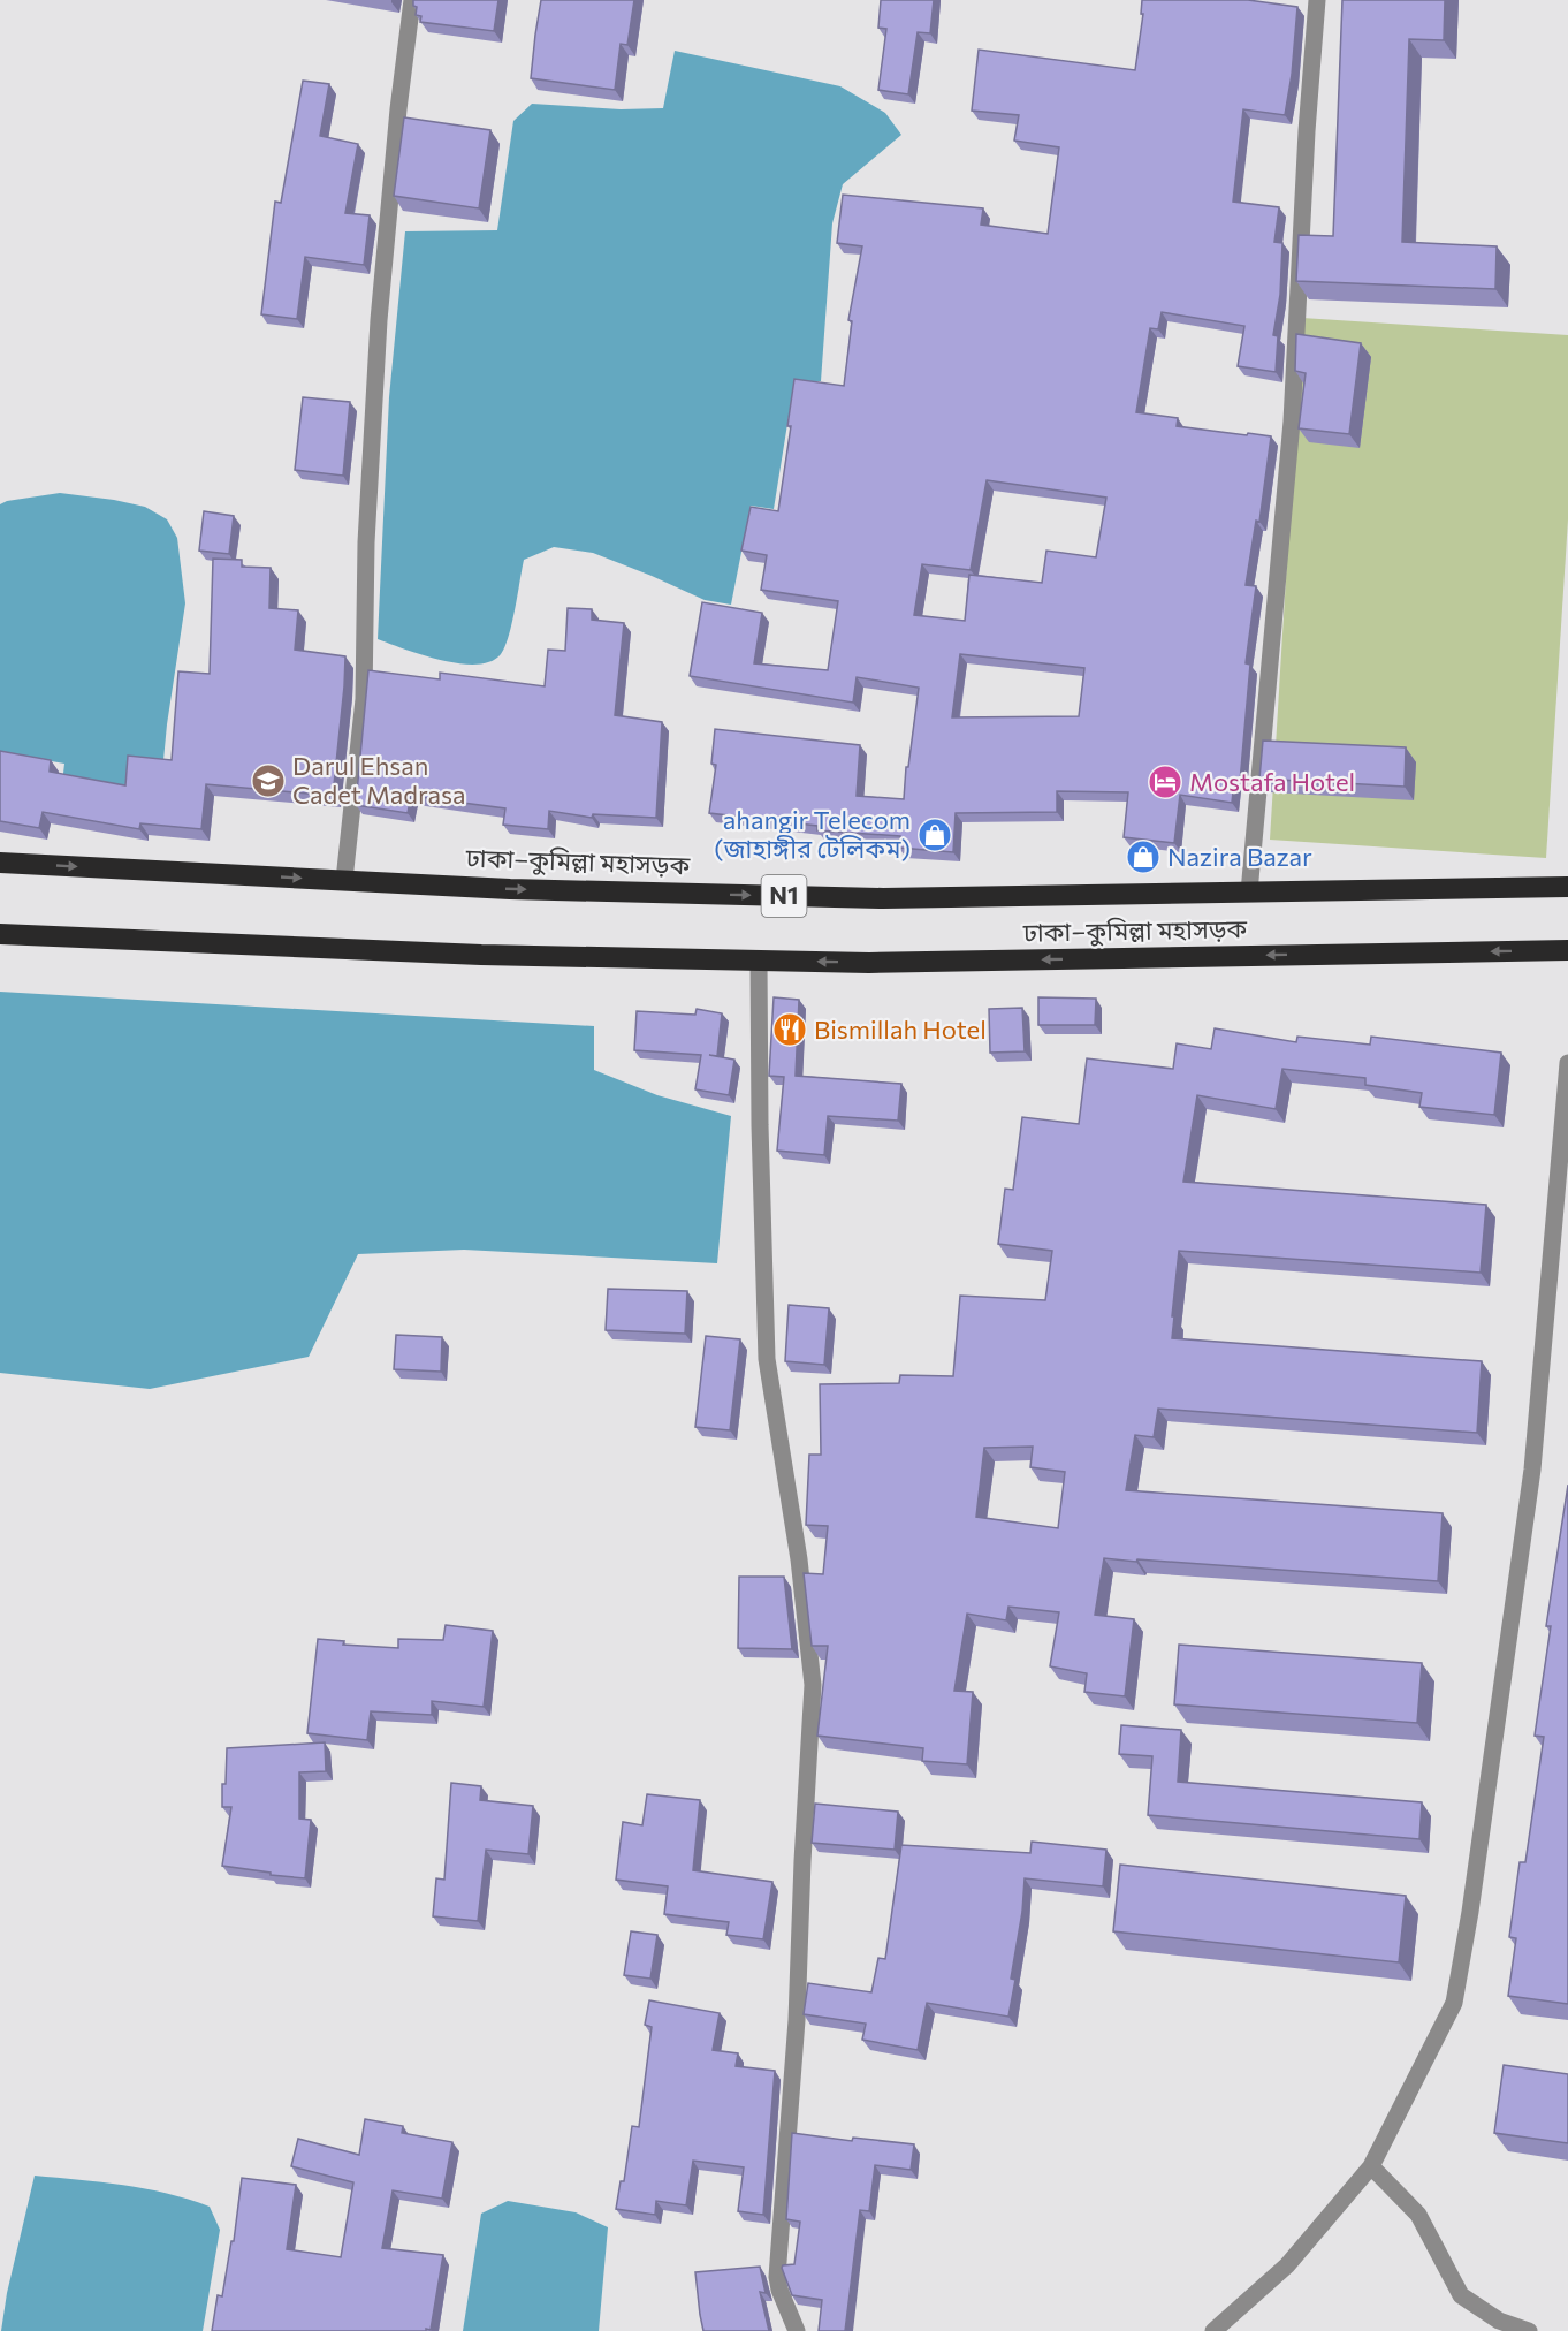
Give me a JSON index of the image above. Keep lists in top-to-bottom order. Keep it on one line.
{"streets":{"highway":["ঢাকা–কুমিল্লা মহাসড়ক","N1"]},"places":{"school or university":["Darul Ehsan Cadet Madrasa"],"hotel":["Mostafa Hotel"],"shop":["ahangir Telecom (জাহাঙ্গীর টেলিকম)","Nazira Bazar"],"restaurant":["Bismillah Hotel"]}}
